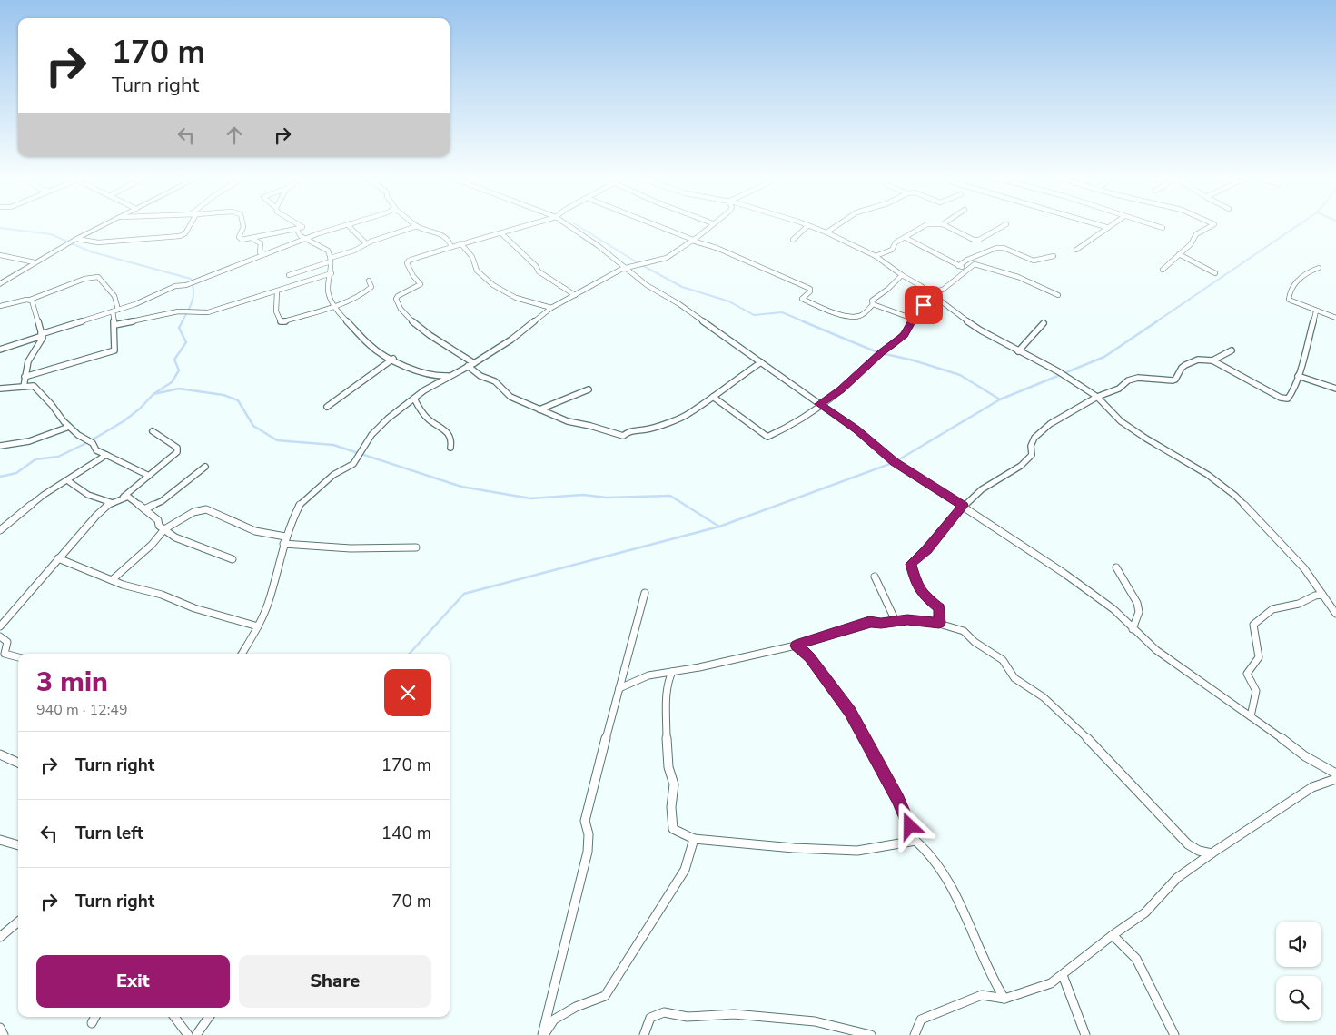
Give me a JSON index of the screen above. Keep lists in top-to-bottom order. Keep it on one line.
{"page":{"turn":["170 m","Turn right"],"heading":["3 min","940 m · 12:49"],"list":[{"name":"Turn right","value":"170 m"},{"name":"Turn left","value":"140 m"},{"name":"Turn right","value":"70 m"}],"buttons":["Exit","Share"]}}
